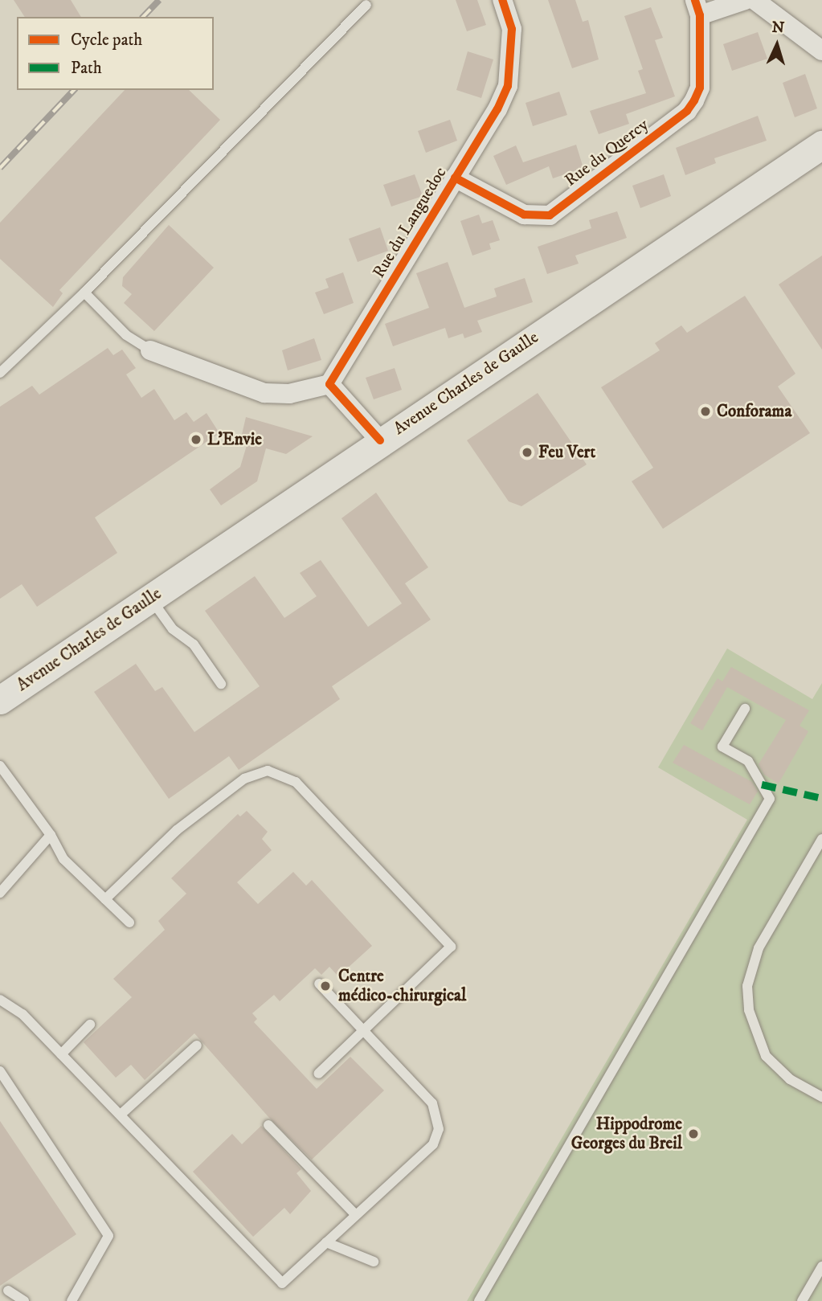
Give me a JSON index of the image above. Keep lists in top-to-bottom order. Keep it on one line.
{"streets":{"main road":["Avenue Charles de Gaulle"],"street":["Rue du Quercy","Rue du Languedoc"]},"crossings":[["Rue du Quercy","Rue du Languedoc"]],"places":["Conforama","L'Envie","Feu Vert","Centre médico-chirurgical","Hippodrome Georges du Breil"],"legend":["Cycle path","Path"],"north":"top"}
